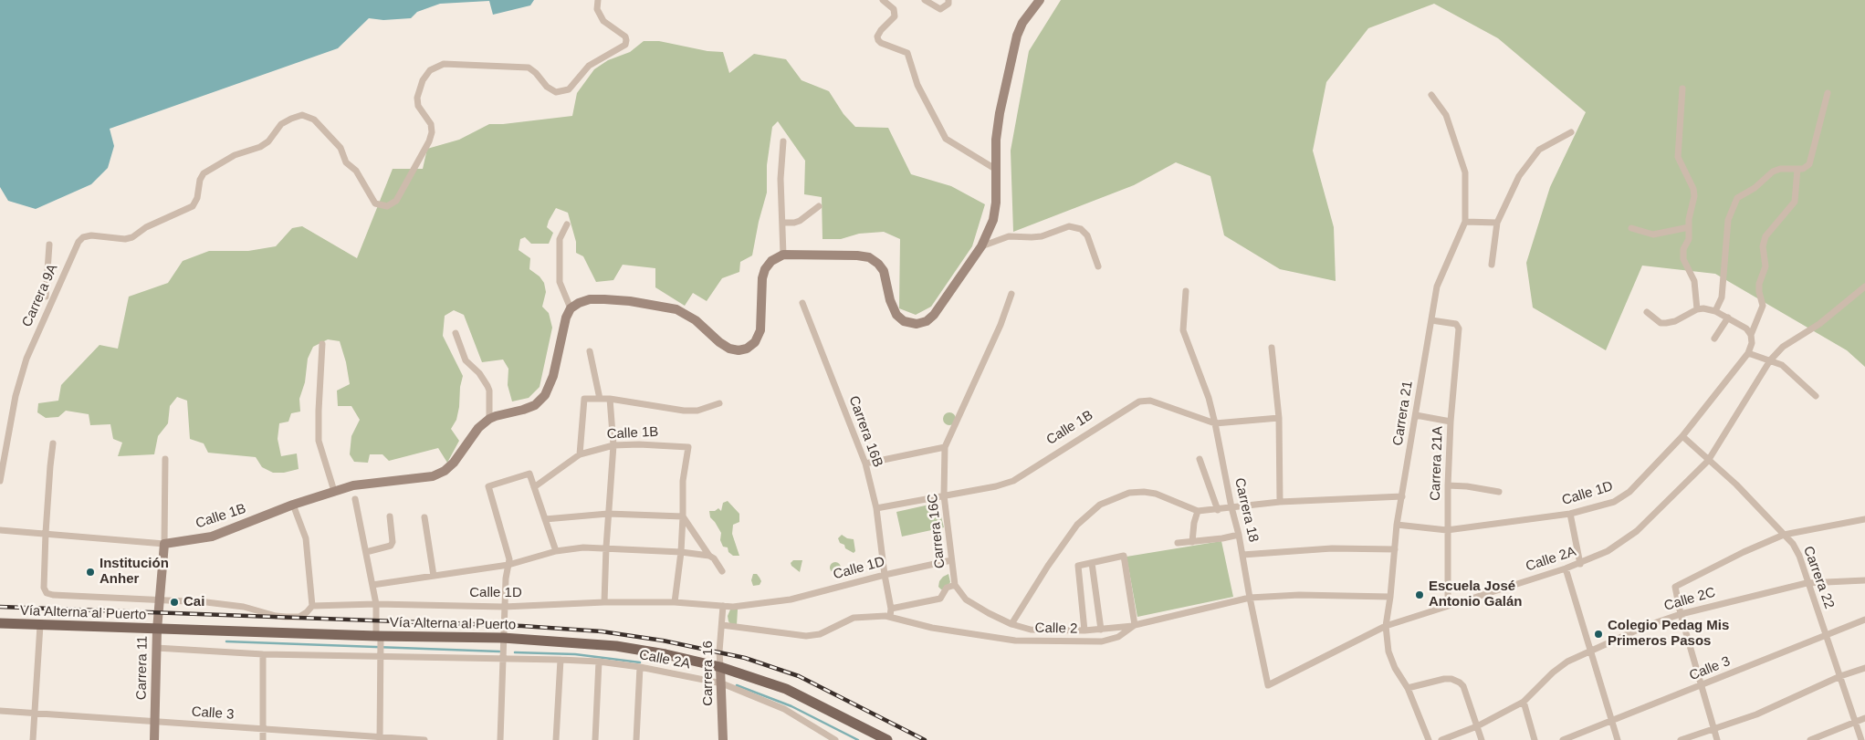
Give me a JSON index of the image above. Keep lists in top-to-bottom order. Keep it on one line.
{"streets":{"main road":["Vía Alterna al Puerto"],"street":["Carrera 9A","Carrera 21","Calle 1B","Carrera 16B","Carrera 21A","Calle 1D","Carrera 18","Carrera 16C","Calle 2A","Carrera 22","Calle 2C","Calle 2","Carrera 11","Calle 3","Carrera 16"]},"crossings":[["Carrera 21","Carrera 21A"],["Carrera 21","Calle 1D"],["Carrera 21","Calle 2A"],["Carrera 21","Calle 2"],["Calle 1B","Carrera 16B"],["Calle 1B","Calle 1D"],["Calle 1B","Carrera 18"],["Calle 1B","Carrera 16C"],["Calle 1B","Carrera 11"],["Carrera 16B","Calle 1D"],["Carrera 16B","Calle 2"],["Carrera 21A","Calle 1D"],["Carrera 21A","Calle 2A"],["Calle 1D","Carrera 16C"],["Calle 1D","Carrera 22"],["Calle 1D","Carrera 11"],["Calle 1D","Carrera 16"],["Carrera 18","Calle 2A"],["Carrera 18","Calle 2"],["Carrera 16C","Calle 2"],["Calle 2A","Carrera 22"],["Calle 2A","Vía Alterna al Puerto"],["Calle 2A","Carrera 11"],["Calle 2A","Carrera 16"],["Carrera 22","Calle 2C"],["Carrera 22","Calle 3"],["Vía Alterna al Puerto","Carrera 11"],["Vía Alterna al Puerto","Carrera 16"],["Calle 2","Carrera 16"],["Carrera 11","Calle 3"]],"places":["Institución Anher","Escuela José Antonio Galán","Cai","Colegio Pedag Mis Primeros Pasos"]}
